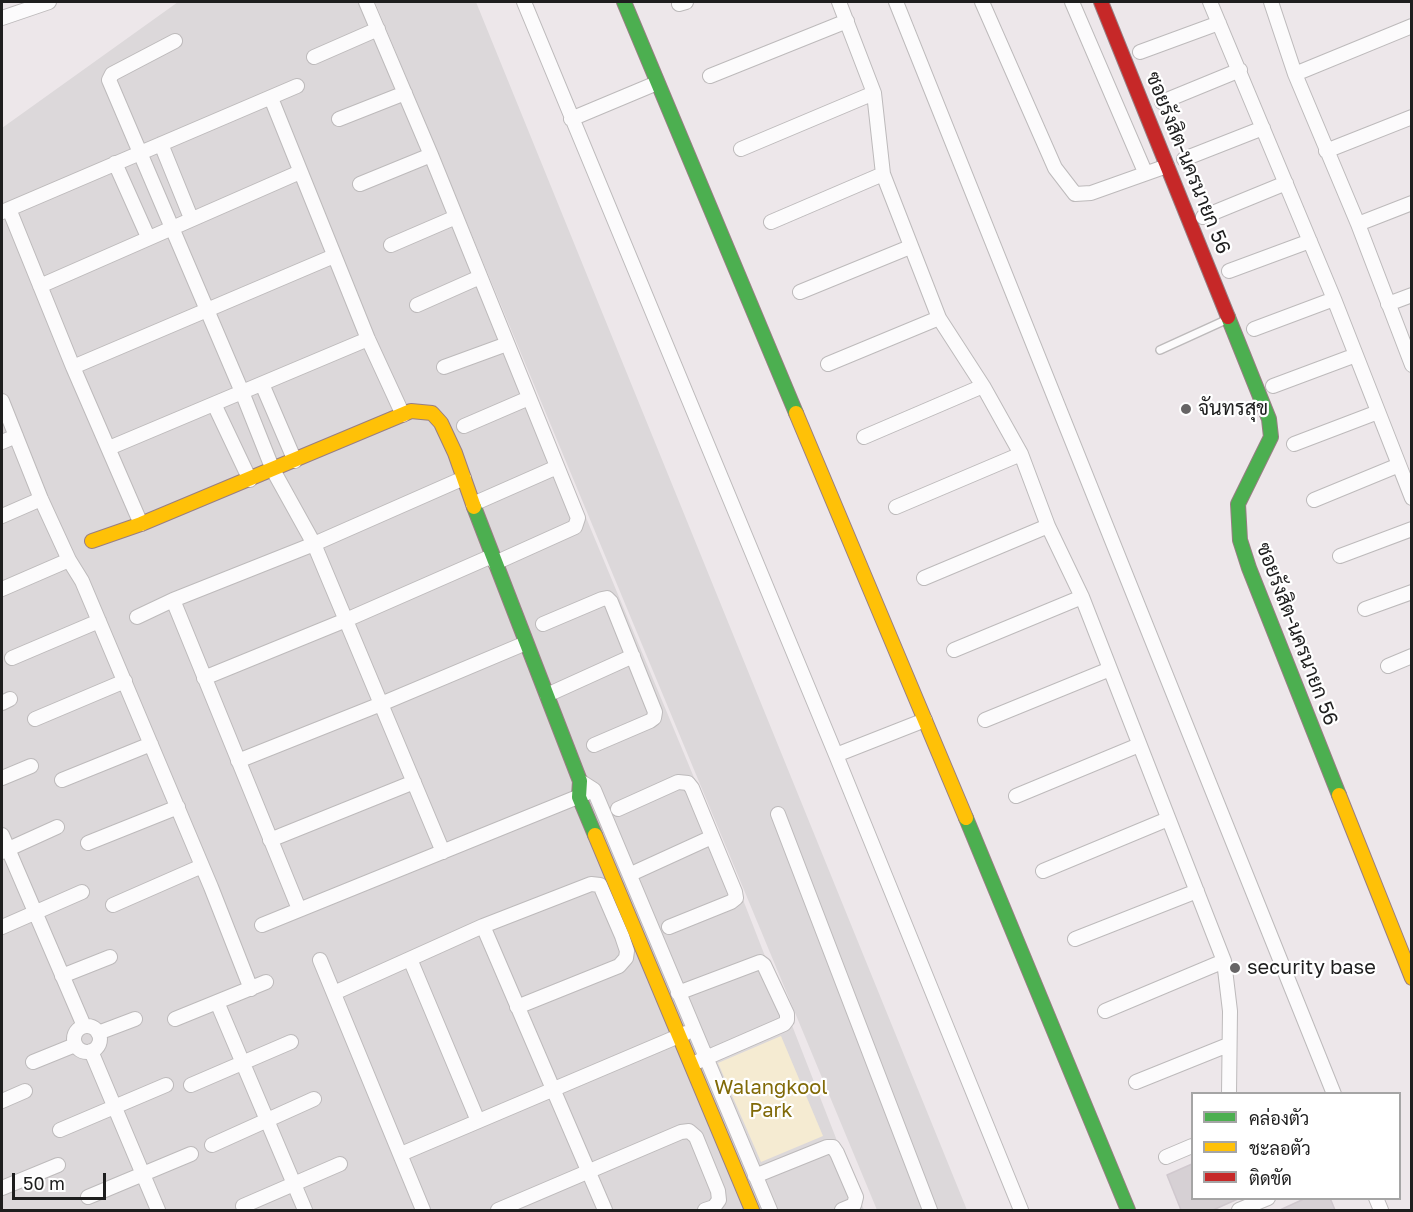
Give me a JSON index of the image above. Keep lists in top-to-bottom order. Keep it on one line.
{"streets":{"street":["ซอยรังสิต-นครนายก 56"]},"parks":["Walangkool Park"],"places":["จันทรสุข","security base"],"legend":["คล่องตัว","ชะลอตัว","ติดขัด"],"scale_bar":"50 m"}
